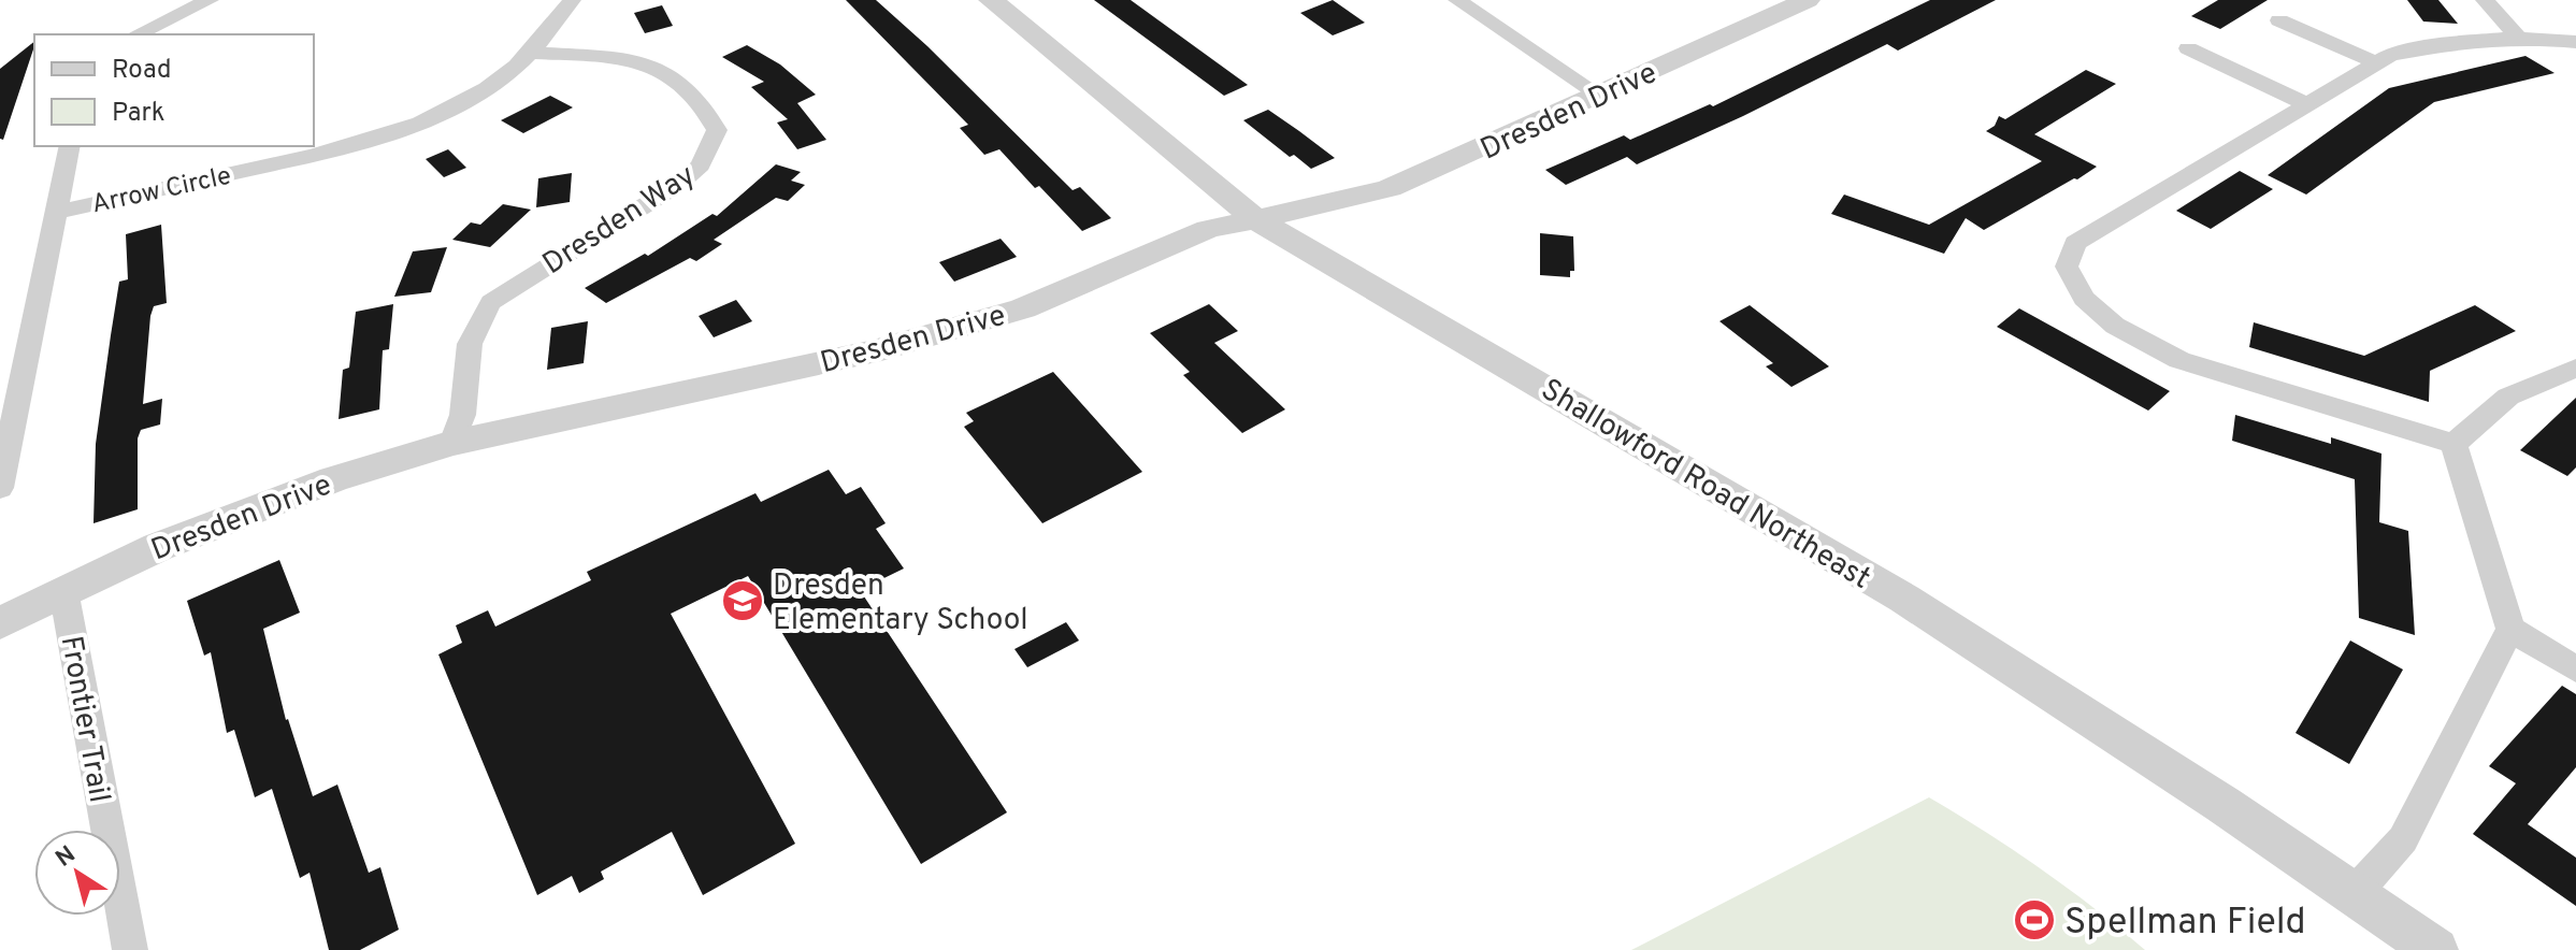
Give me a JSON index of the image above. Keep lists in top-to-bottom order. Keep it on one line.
{"streets":{"street":["Dresden Drive","Arrow Circle","Dresden Way","Shallowford Road Northeast","Frontier Trail"]},"crossings":[["Dresden Drive","Dresden Way"],["Dresden Drive","Shallowford Road Northeast"],["Dresden Drive","Frontier Trail"],["Arrow Circle","Dresden Way"]],"places":{"school or university":["Dresden Elementary School"],"sports":["Spellman Field"]},"legend":["Road","Park"],"north":"top left"}
